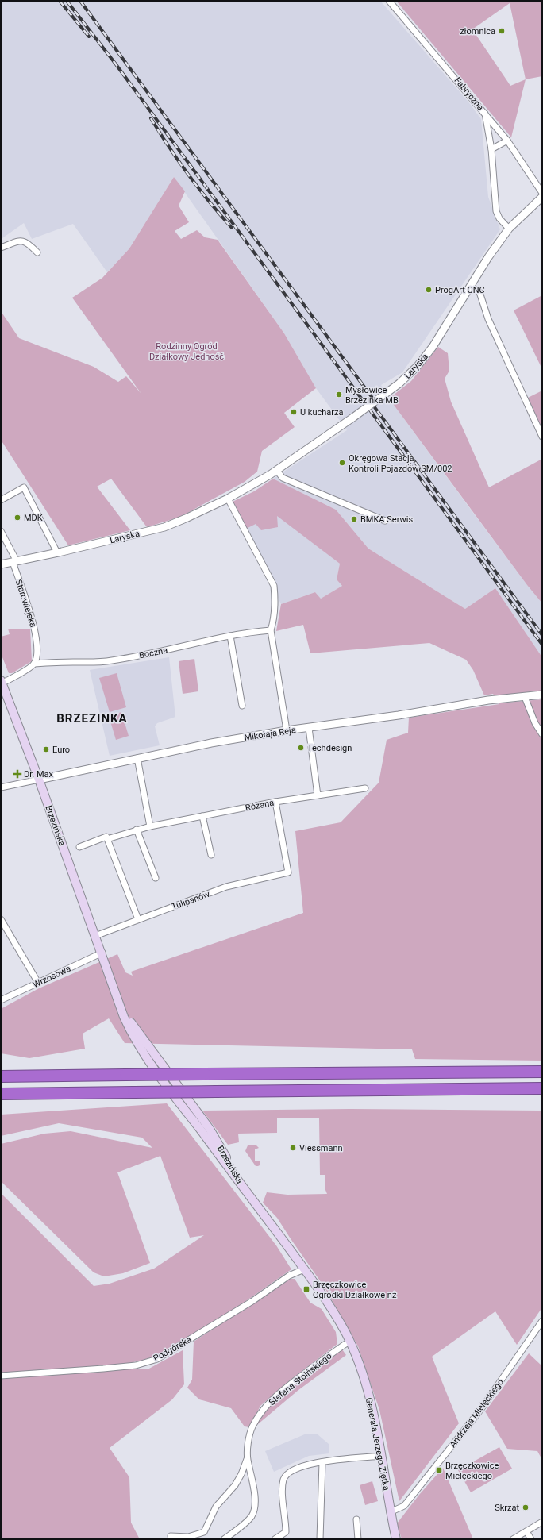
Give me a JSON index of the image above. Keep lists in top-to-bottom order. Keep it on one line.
{"streets":{"main road":["Brzezińska","Generała Jerzego Ziętka"],"street":["Fabryczna","Laryska","Starowiejska","Boczna","Mikołaja Reja","Różana","Tulipanów","Wrzosowa","Podgórska","Stefana Stoińskiego","Andrzeja Mielęckiego"]},"crossings":[["Laryska","Starowiejska"],["Starowiejska","Boczna"],["Mikołaja Reja","Brzezińska"],["Różana","Tulipanów"],["Brzezińska","Tulipanów"],["Brzezińska","Wrzosowa"],["Brzezińska","Generała Jerzego Ziętka"],["Podgórska","Generała Jerzego Ziętka"],["Stefana Stoińskiego","Generała Jerzego Ziętka"],["Andrzeja Mielęckiego","Generała Jerzego Ziętka"]],"districts":["BRZEZINKA"],"parks":["Rodzinny Ogród Działkowy Jedność"],"places":{"other":["złomnica","ProgArt CNC","Mysłowice Brzezinka MB","U kucharza","Okręgowa Stacja Kontroli Pojazdów SM/002","MDK","BMKA Serwis","Techdesign","Euro","Viessmann","Skrzat"],"health":["Dr. Max"],"transit":["Brzęczkowice Ogródki Działkowe nż","Brzęczkowice Mielęckiego"]}}
